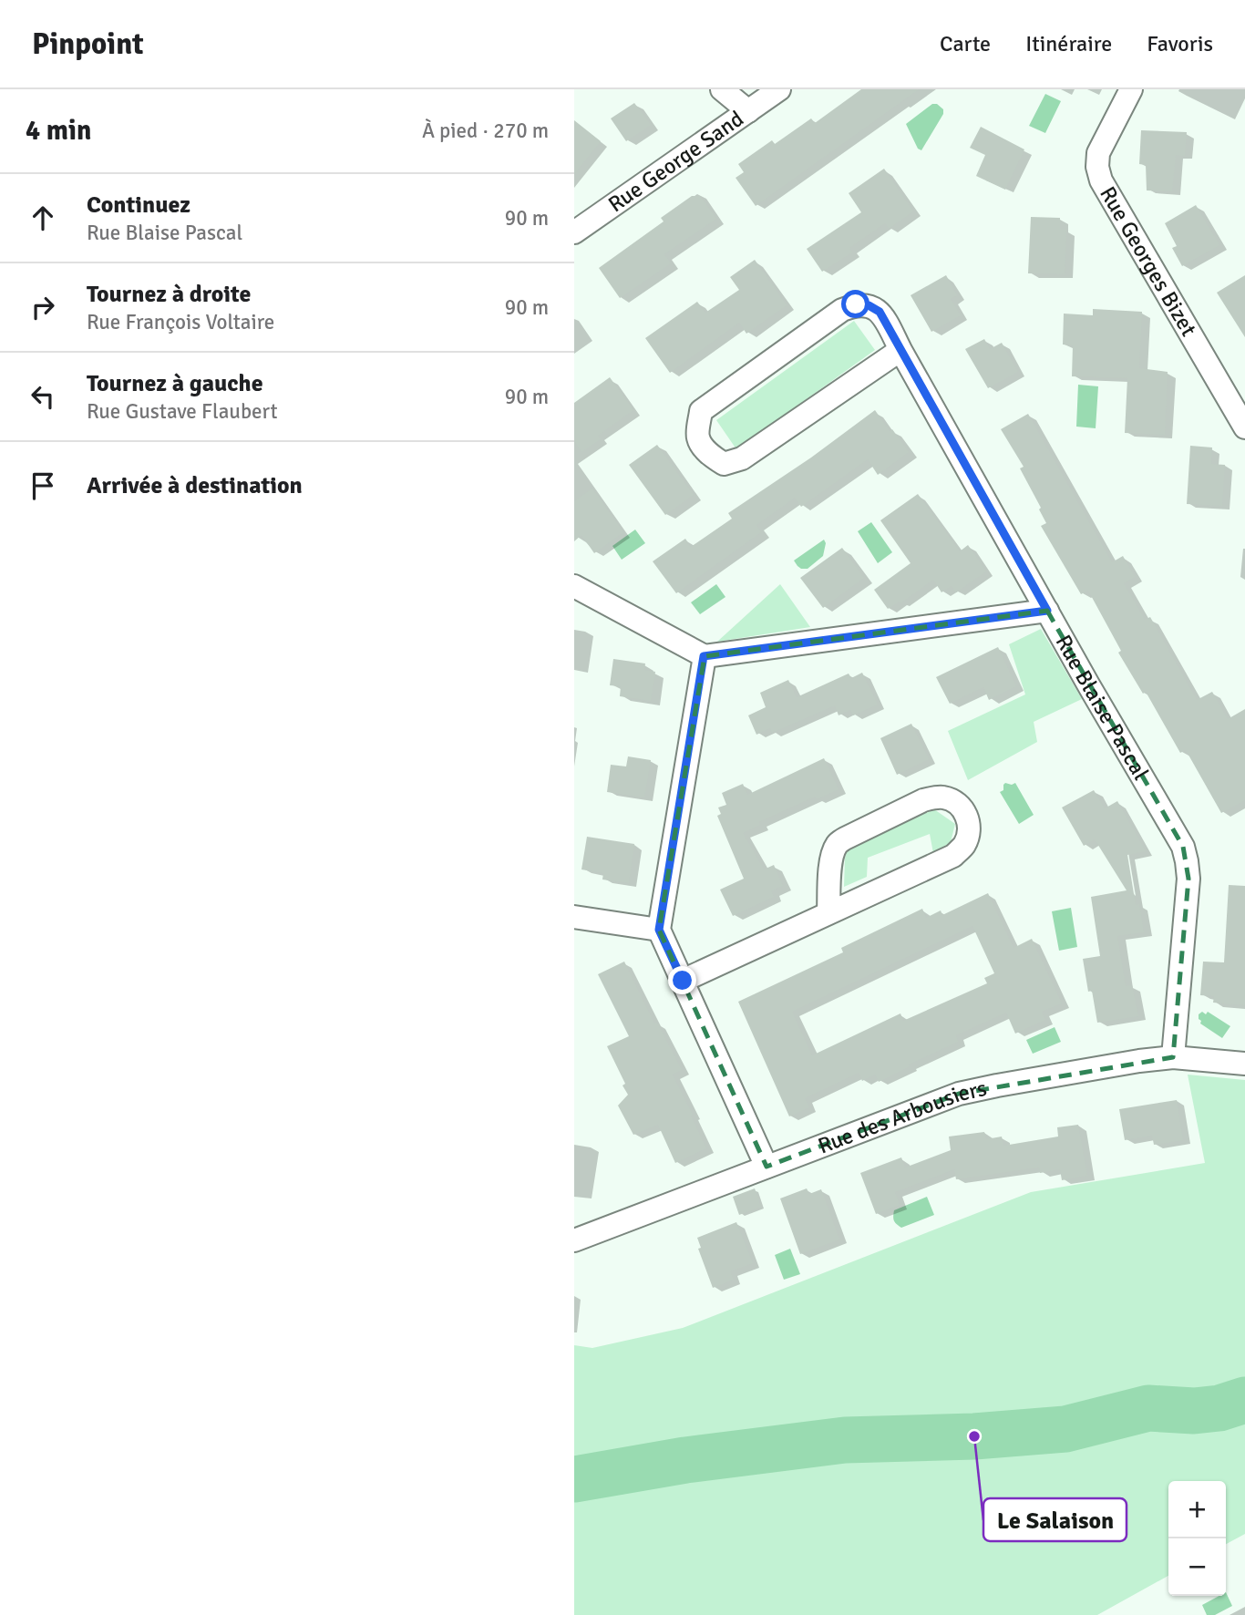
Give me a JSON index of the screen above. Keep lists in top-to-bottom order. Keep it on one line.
{"streets":{"street":["Rue George Sand","Rue Georges Bizet","Rue Blaise Pascal","Rue des Arbousiers"]},"crossings":[["Rue Blaise Pascal","Rue des Arbousiers"]],"places":["Le Salaison"],"page":{"header":"Pinpoint","nav":["Carte","Itinéraire","Favoris"],"heading":["4 min","À pied · 270 m"],"list":[["Continuez","Rue Blaise Pascal","90 m"],["Tournez à droite","Rue François Voltaire","90 m"],["Tournez à gauche","Rue Gustave Flaubert","90 m"],"Arrivée à destination"],"map_buttons":["+","−"]}}
